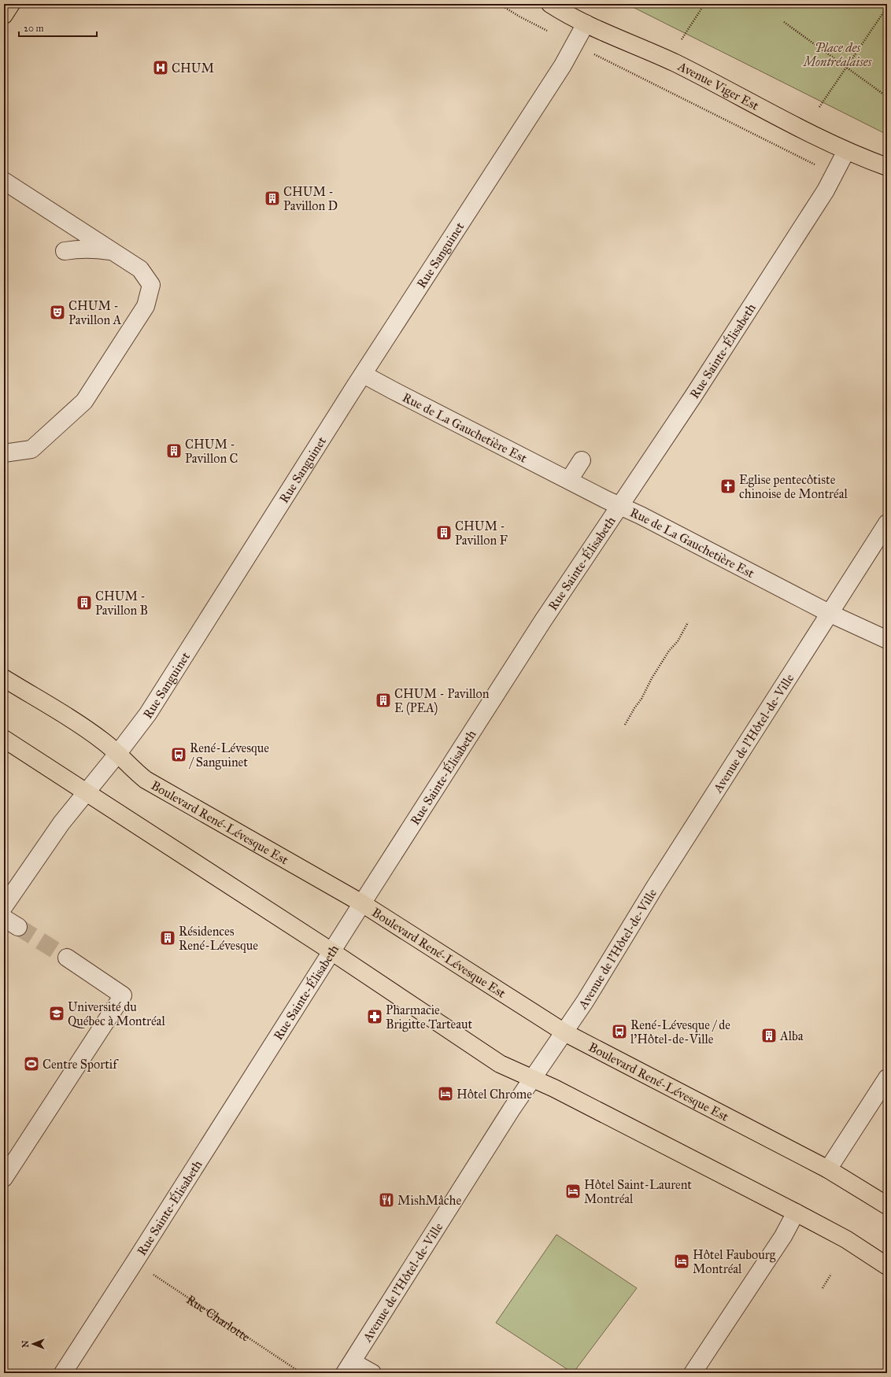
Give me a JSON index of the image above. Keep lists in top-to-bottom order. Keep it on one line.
{"streets":{"main road":["Avenue Viger Est","Boulevard René-Lévesque Est"],"street":["Rue Sanguinet","Rue Sainte-Élisabeth","Rue de La Gauchetière Est","Avenue de l'Hôtel-de-Ville"],"path":["Rue Charlotte"]},"crossings":[["Avenue Viger Est","Rue Sanguinet"],["Avenue Viger Est","Rue Sainte-Élisabeth"],["Rue Sanguinet","Rue de La Gauchetière Est"],["Rue Sanguinet","Boulevard René-Lévesque Est"],["Rue Sainte-Élisabeth","Rue de La Gauchetière Est"],["Rue Sainte-Élisabeth","Boulevard René-Lévesque Est"],["Rue Sainte-Élisabeth","Rue Charlotte"],["Rue de La Gauchetière Est","Avenue de l'Hôtel-de-Ville"],["Avenue de l'Hôtel-de-Ville","Boulevard René-Lévesque Est"]],"parks":["Place des Montréalaises"],"places":{"hospital":["CHUM"],"building":["CHUM - Pavillon D","CHUM - Pavillon C","CHUM - Pavillon F","CHUM - Pavillon B","CHUM - Pavillon E (PEA)","Résidences René-Lévesque","Alba"],"theatre":["CHUM - Pavillon A"],"church":["Eglise pentecôtiste chinoise de Montréal"],"bus stop":["René-Lévesque / Sanguinet","René-Lévesque / de l'Hôtel-de-Ville"],"school or university":["Université du Québec à Montréal"],"pharmacy":["Pharmacie Brigitte Tarteaut"],"sports":["Centre Sportif"],"hotel":["Hôtel Chrome","Hôtel Saint-Laurent Montréal","Hôtel Faubourg Montréal"],"restaurant":["MishMâche"]},"scale_bar":"20 m","north":"left"}
